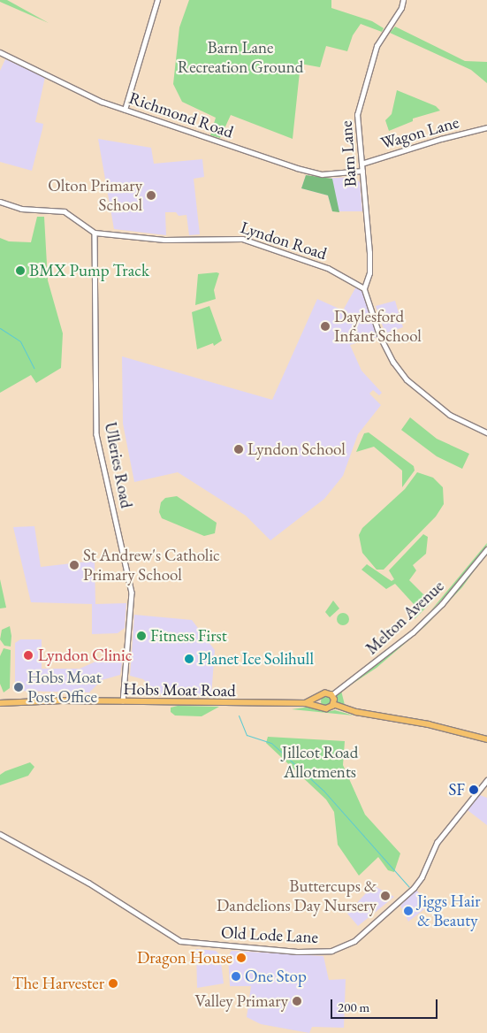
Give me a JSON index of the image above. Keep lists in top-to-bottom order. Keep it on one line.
{"streets":{"main road":["Hobs Moat Road"],"street":["Richmond Road","Wagon Lane","Barn Lane","Lyndon Road","Ulleries Road","Melton Avenue","Old Lode Lane"]},"crossings":[["Richmond Road","Barn Lane"],["Wagon Lane","Barn Lane"],["Barn Lane","Lyndon Road"],["Lyndon Road","Ulleries Road"],["Ulleries Road","Hobs Moat Road"],["Melton Avenue","Hobs Moat Road"]],"parks":["Barn Lane Recreation Ground","Jillcot Road Allotments"],"places":["Olton Primary School","BMX Pump Track","Daylesford Infant School","Lyndon School","St Andrew's Catholic Primary School","Fitness First","Lyndon Clinic","Planet Ice Solihull","Hobs Moat Post Office","SF","Buttercups & Dandelions Day Nursery","Jiggs Hair & Beauty","Dragon House","One Stop","The Harvester","Valley Primary"],"scale_bar":"200 m"}
